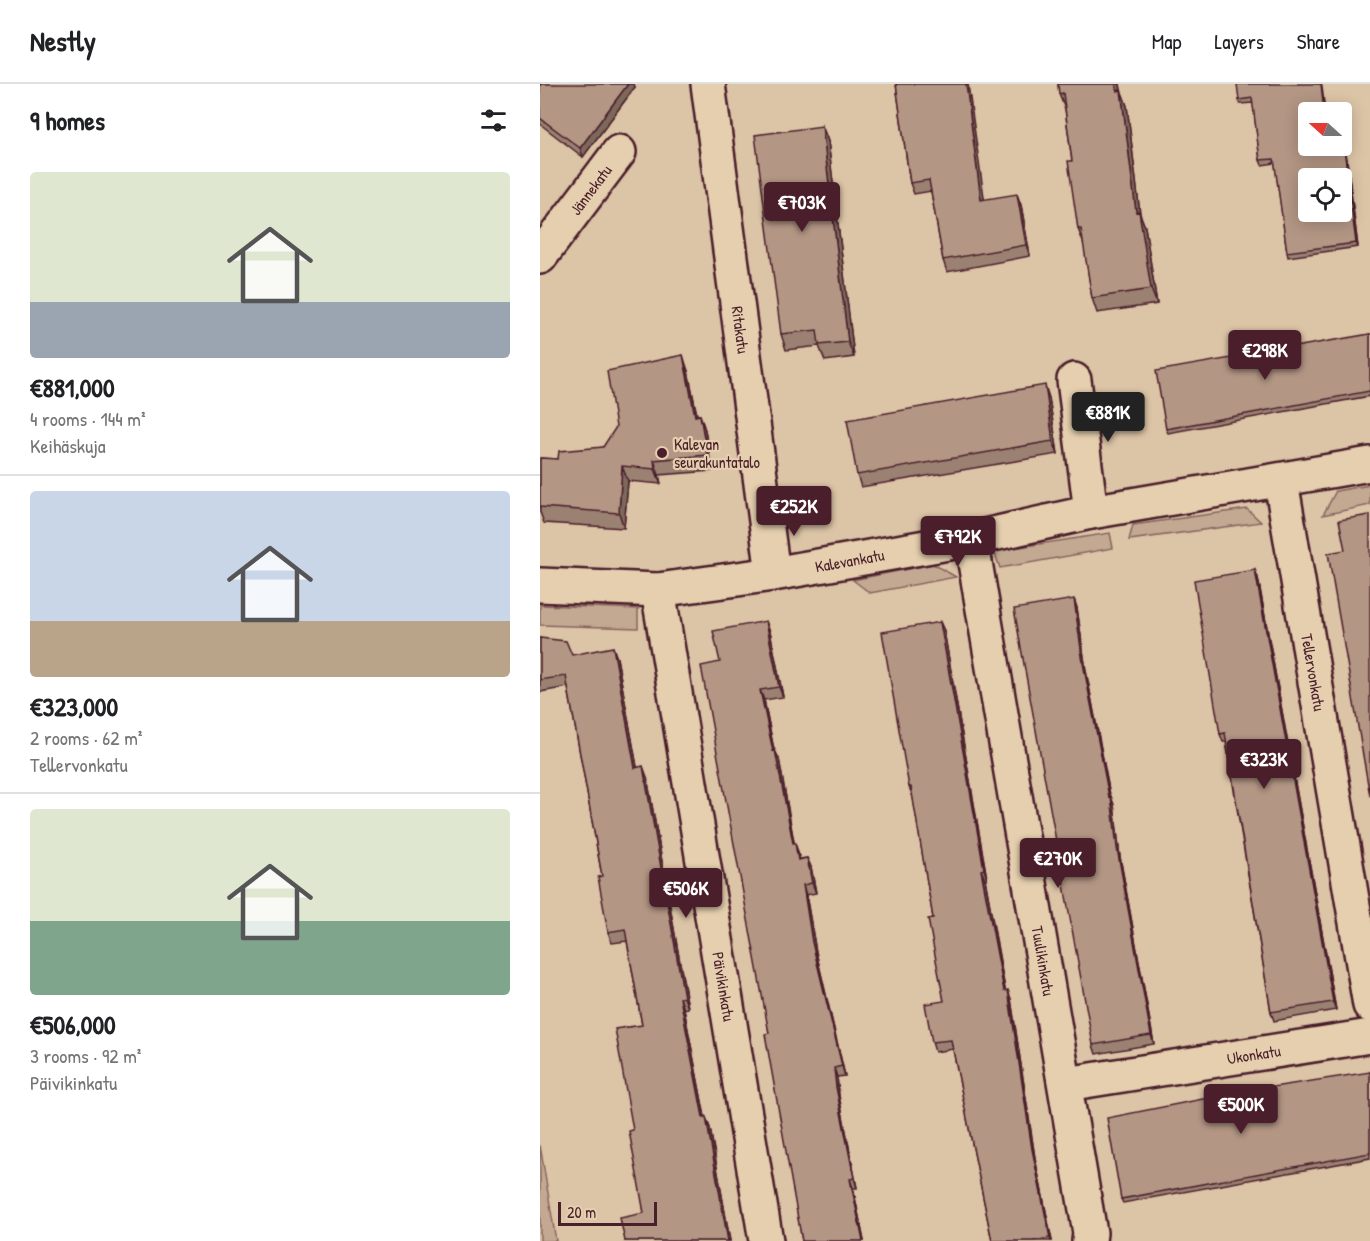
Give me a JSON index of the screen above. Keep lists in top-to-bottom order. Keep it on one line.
{"streets":{"street":["Jännekatu","Ritakatu","Kalevankatu","Tellervonkatu","Tuulikinkatu","Päivikinkatu","Ukonkatu"]},"crossings":[["Ritakatu","Kalevankatu"],["Kalevankatu","Tellervonkatu"],["Kalevankatu","Tuulikinkatu"],["Kalevankatu","Päivikinkatu"],["Tuulikinkatu","Ukonkatu"]],"places":["Kalevan seurakuntatalo"],"scale_bar":"20 m","north":"left","page":{"header":"Nestly","nav":["Map","Layers","Share"],"heading":"9 homes","list":[{"name":"€881,000","note":"4 rooms · 144 m² · Keihäskuja"},{"name":"€323,000","note":"2 rooms · 62 m² · Tellervonkatu"},{"name":"€506,000","note":"3 rooms · 92 m² · Päivikinkatu"}],"price":["€703K","€298K","€881K","€252K","€792K","€323K","€270K","€506K","€500K"],"scale":"20 m"}}
